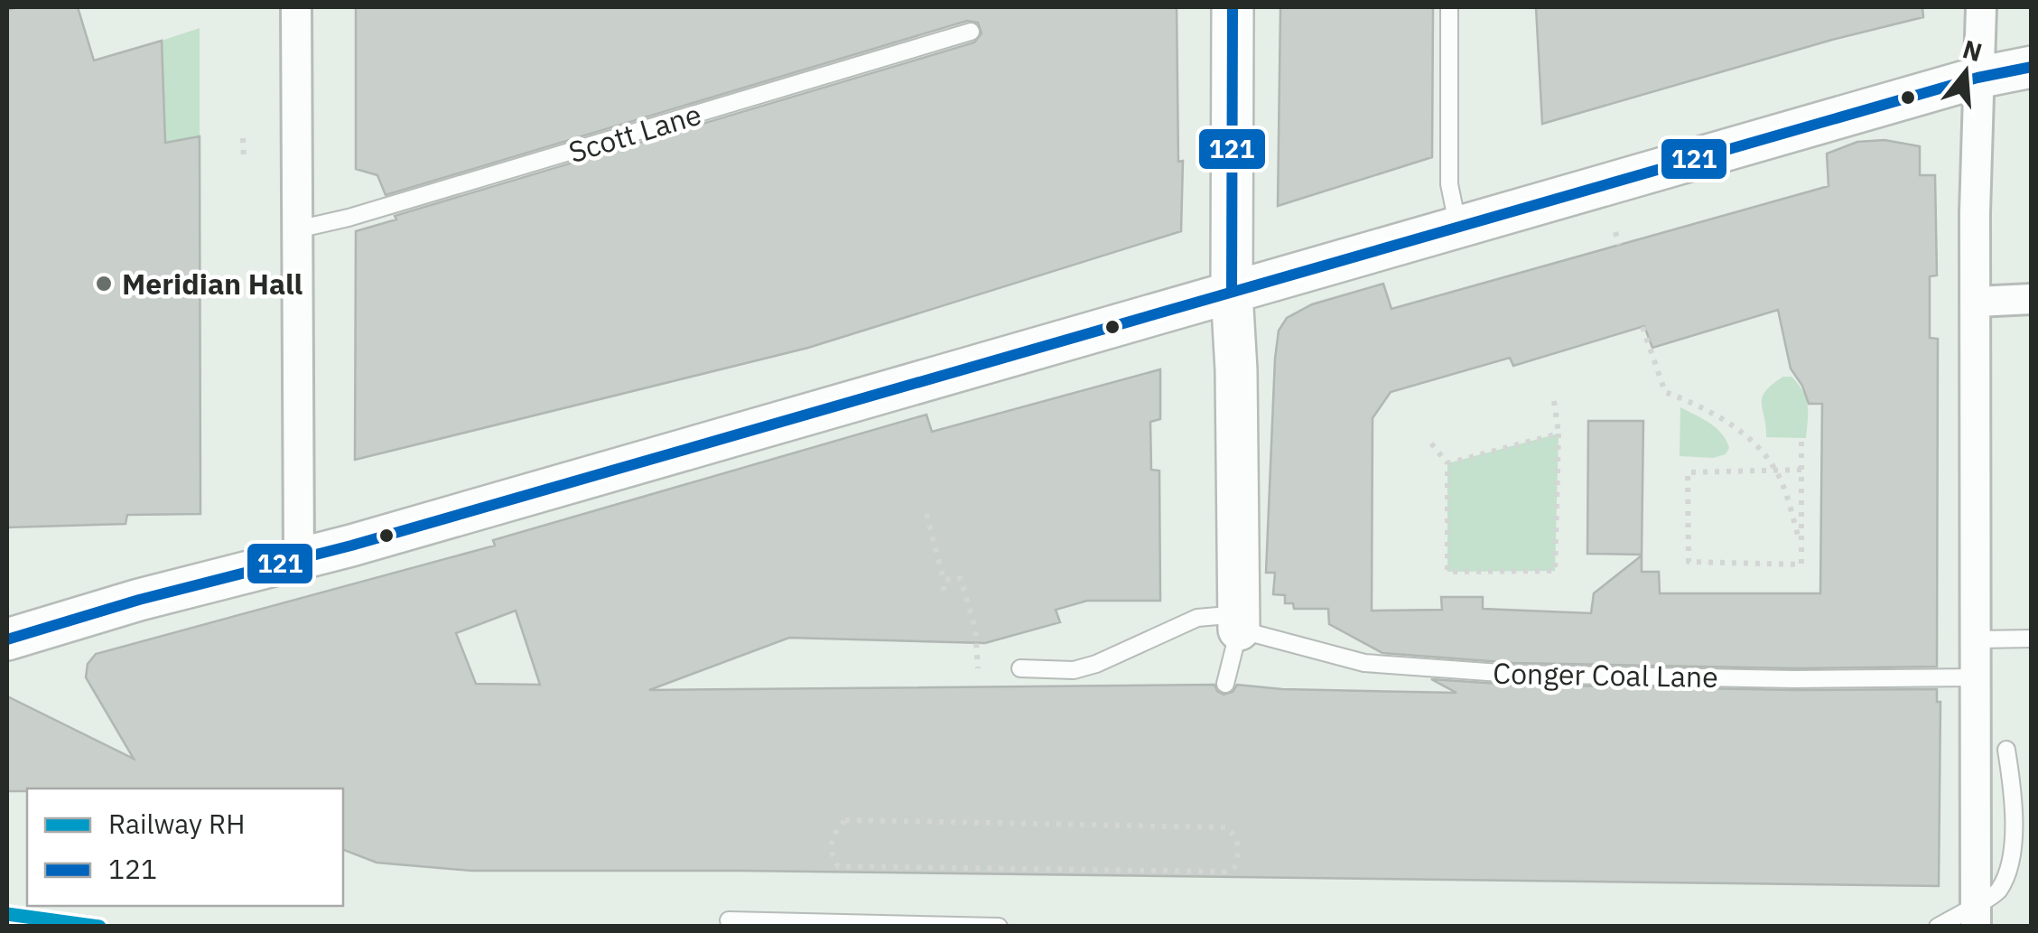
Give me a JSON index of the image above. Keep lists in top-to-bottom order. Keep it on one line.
{"streets":{"lane":["Scott Lane","Conger Coal Lane"]},"places":["Meridian Hall"],"lines":["transit line 121","rail line RH"],"legend":["Railway RH","121"],"north":"top"}
